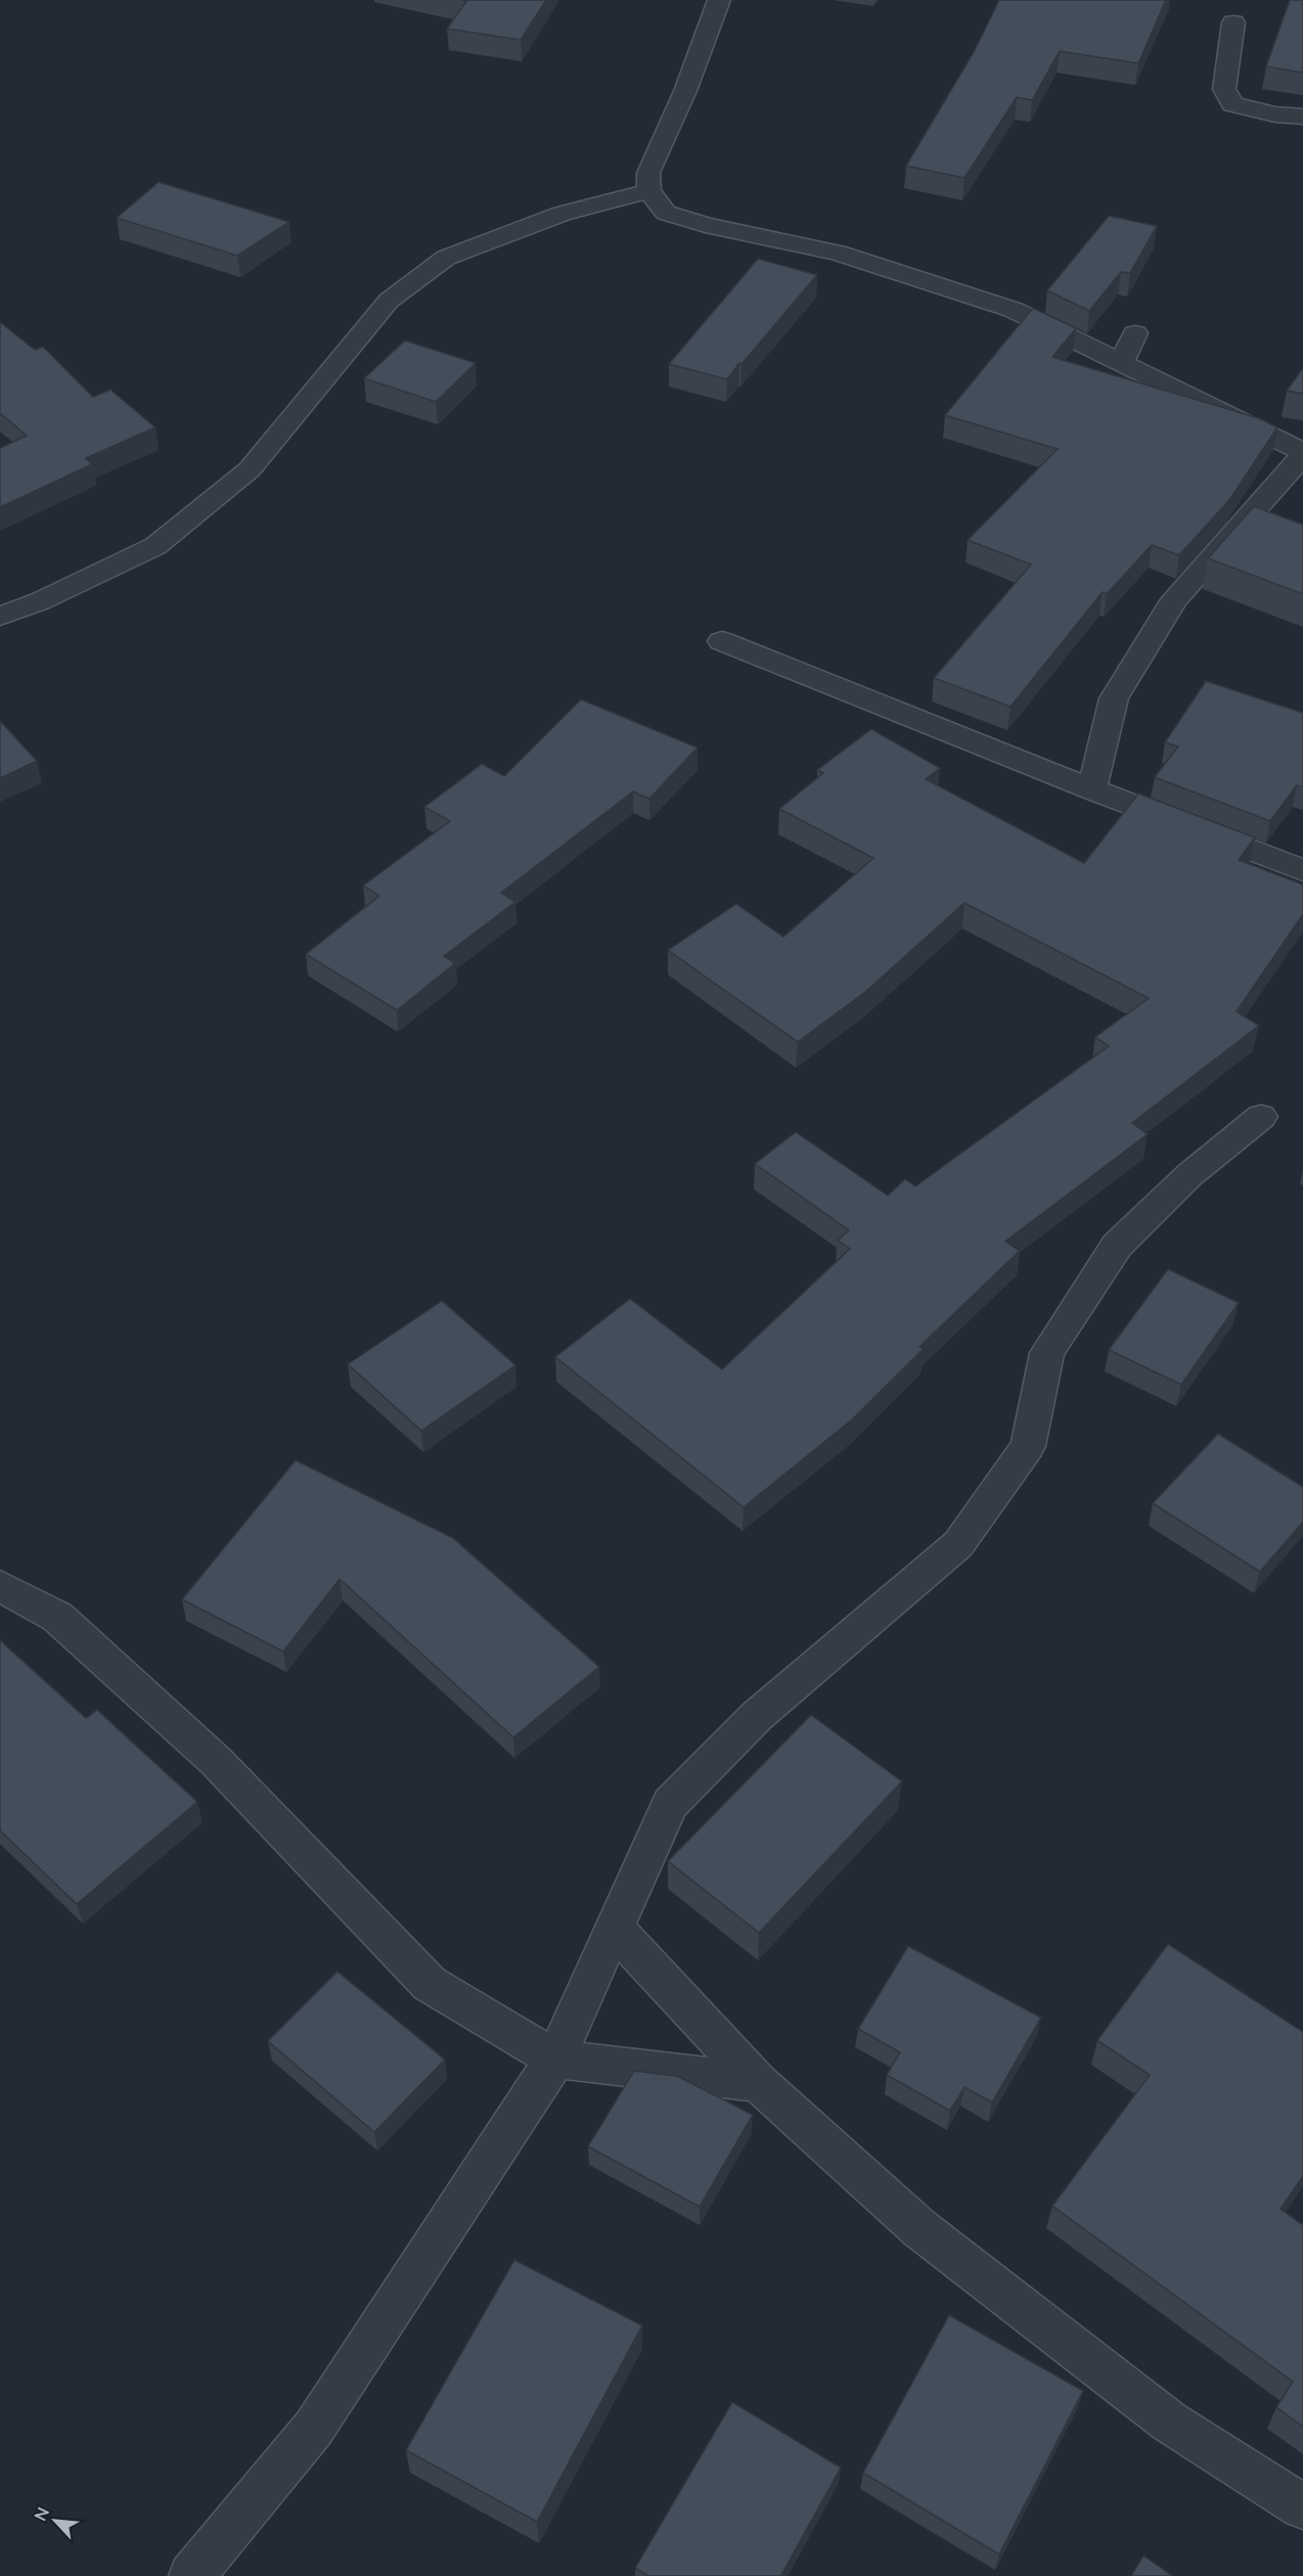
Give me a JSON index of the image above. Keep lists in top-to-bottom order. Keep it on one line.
{"north":"top left"}
